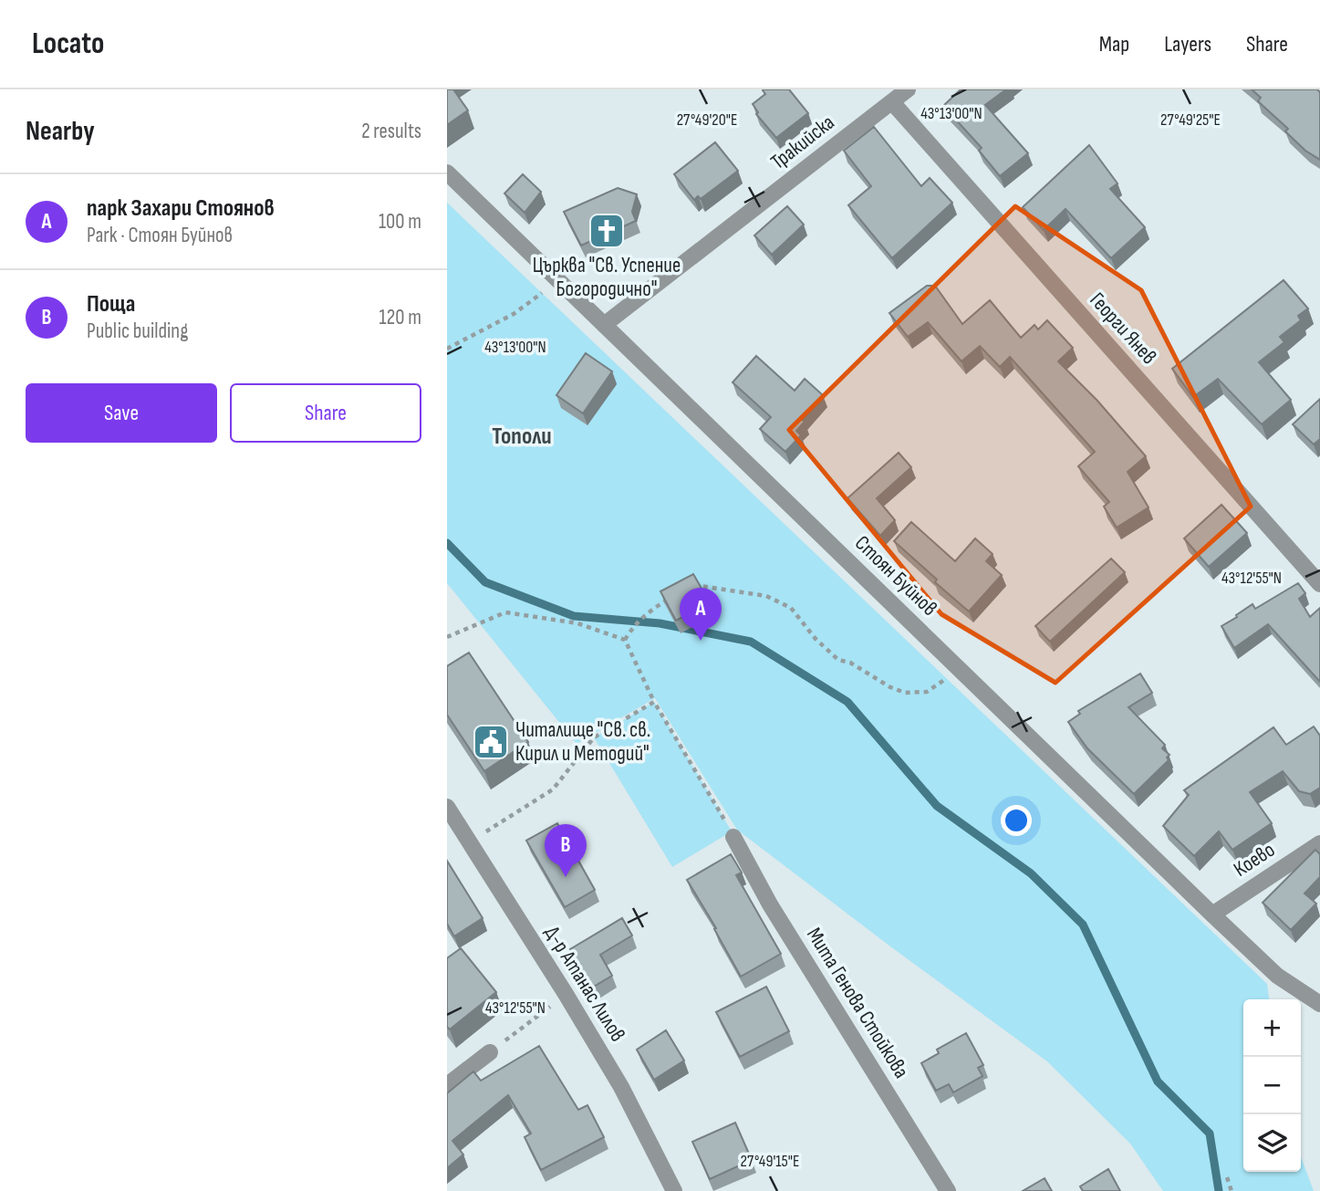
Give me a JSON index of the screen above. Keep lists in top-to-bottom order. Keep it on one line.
{"streets":{"street":["Тракийска","Георги Янев","Стоян Буйнов","Коево","Д-р Атанас Лилов","Мита Генова Стойкова"]},"crossings":[["Тракийска","Георги Янев"],["Тракийска","Стоян Буйнов"],["Стоян Буйнов","Коево"]],"districts":["Тополи"],"places":{"church":["Църква \"Св. Успение Богородично\""],"public building":["Читалище \"Св. св. Кирил и Методий\""]},"page":{"header":"Locato","nav":["Map","Layers","Share"],"heading":["Nearby","2 results"],"list":[{"mark":"A","name":"парк Захари Стоянов","note":"Park · Стоян Буйнов","value":"100 m"},{"mark":"B","name":"Поща","note":"Public building","value":"120 m"}],"buttons":["Save","Share"],"pins":["A","B"],"map_buttons":["+","−"]},"coordinates":["43°13'00\"N","27°49'20\"E","27°49'25\"E","43°12'55\"N","27°49'15\"E"]}
